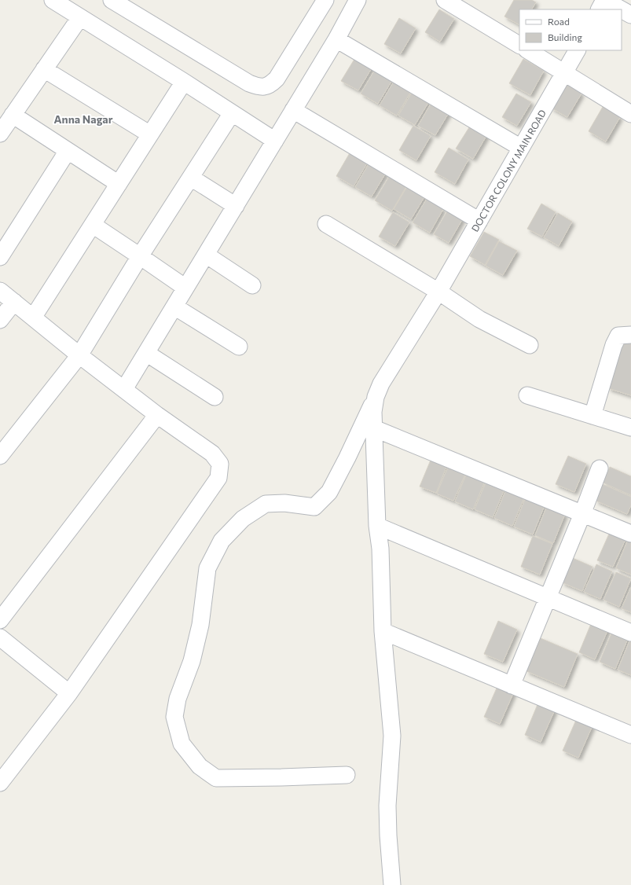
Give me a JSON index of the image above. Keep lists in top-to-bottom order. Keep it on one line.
{"streets":{"street":["DOCTOR COLONY MAIN ROAD"]},"districts":["Anna Nagar"],"legend":["Road","Building"]}
